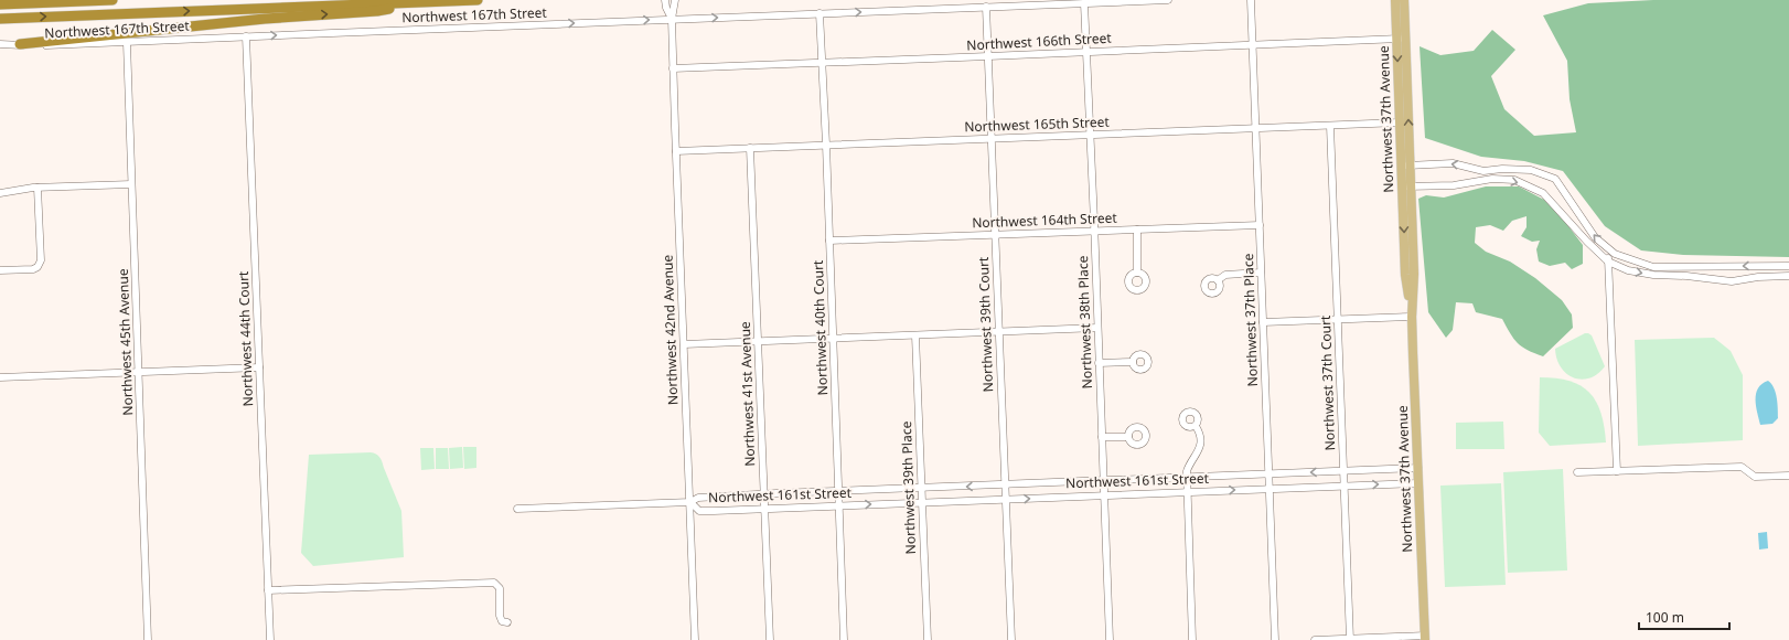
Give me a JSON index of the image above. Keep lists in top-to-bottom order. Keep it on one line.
{"streets":{"main road":["Northwest 37th Avenue"],"street":["Northwest 167th Street","Northwest 166th Street","Northwest 165th Street","Northwest 164th Street","Northwest 37th Place","Northwest 38th Place","Northwest 39th Court","Northwest 40th Court","Northwest 42nd Avenue","Northwest 44th Court","Northwest 45th Avenue","Northwest 37th Court","Northwest 41st Avenue","Northwest 161st Street","Northwest 39th Place"]},"crossings":[["Northwest 167th Street","Northwest 38th Place"],["Northwest 167th Street","Northwest 39th Court"],["Northwest 167th Street","Northwest 40th Court"],["Northwest 167th Street","Northwest 42nd Avenue"],["Northwest 167th Street","Northwest 44th Court"],["Northwest 167th Street","Northwest 45th Avenue"],["Northwest 166th Street","Northwest 37th Avenue"],["Northwest 166th Street","Northwest 37th Place"],["Northwest 166th Street","Northwest 38th Place"],["Northwest 166th Street","Northwest 39th Court"],["Northwest 166th Street","Northwest 40th Court"],["Northwest 166th Street","Northwest 42nd Avenue"],["Northwest 37th Avenue","Northwest 165th Street"],["Northwest 37th Avenue","Northwest 161st Street"],["Northwest 165th Street","Northwest 37th Place"],["Northwest 165th Street","Northwest 38th Place"],["Northwest 165th Street","Northwest 39th Court"],["Northwest 165th Street","Northwest 40th Court"],["Northwest 165th Street","Northwest 42nd Avenue"],["Northwest 165th Street","Northwest 37th Court"],["Northwest 165th Street","Northwest 41st Avenue"],["Northwest 164th Street","Northwest 37th Place"],["Northwest 164th Street","Northwest 38th Place"],["Northwest 164th Street","Northwest 39th Court"],["Northwest 164th Street","Northwest 40th Court"],["Northwest 37th Place","Northwest 161st Street"],["Northwest 38th Place","Northwest 161st Street"],["Northwest 39th Court","Northwest 161st Street"],["Northwest 40th Court","Northwest 161st Street"],["Northwest 42nd Avenue","Northwest 161st Street"],["Northwest 37th Court","Northwest 161st Street"],["Northwest 41st Avenue","Northwest 161st Street"],["Northwest 161st Street","Northwest 39th Place"]],"one_way":["Northwest 167th Street"],"scale_bar":"100 m"}
